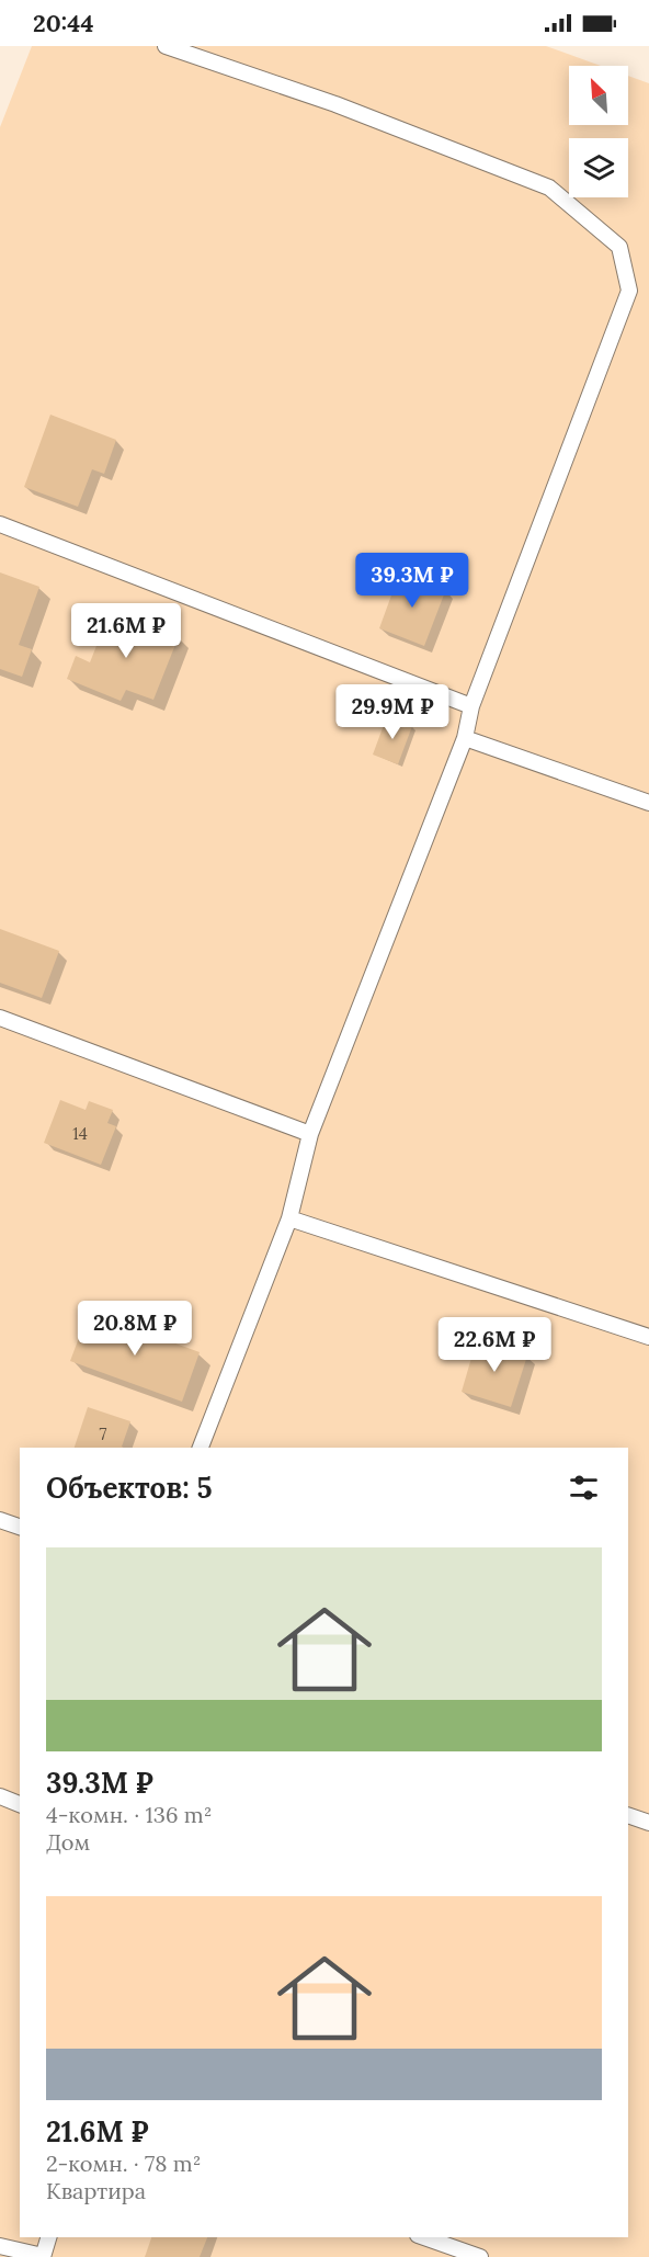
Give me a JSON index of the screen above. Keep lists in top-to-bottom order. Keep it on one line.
{"house_numbers":["14","7"],"north":"top left","page":{"status":"20:44","price":["39.3M ₽","21.6M ₽","29.9M ₽","20.8M ₽","22.6M ₽"],"heading":"Объектов: 5","list":[{"name":"39.3M ₽","note":"4-комн. · 136 m² · Дом"},{"name":"21.6M ₽","note":"2-комн. · 78 m² · Квартира"}]}}
